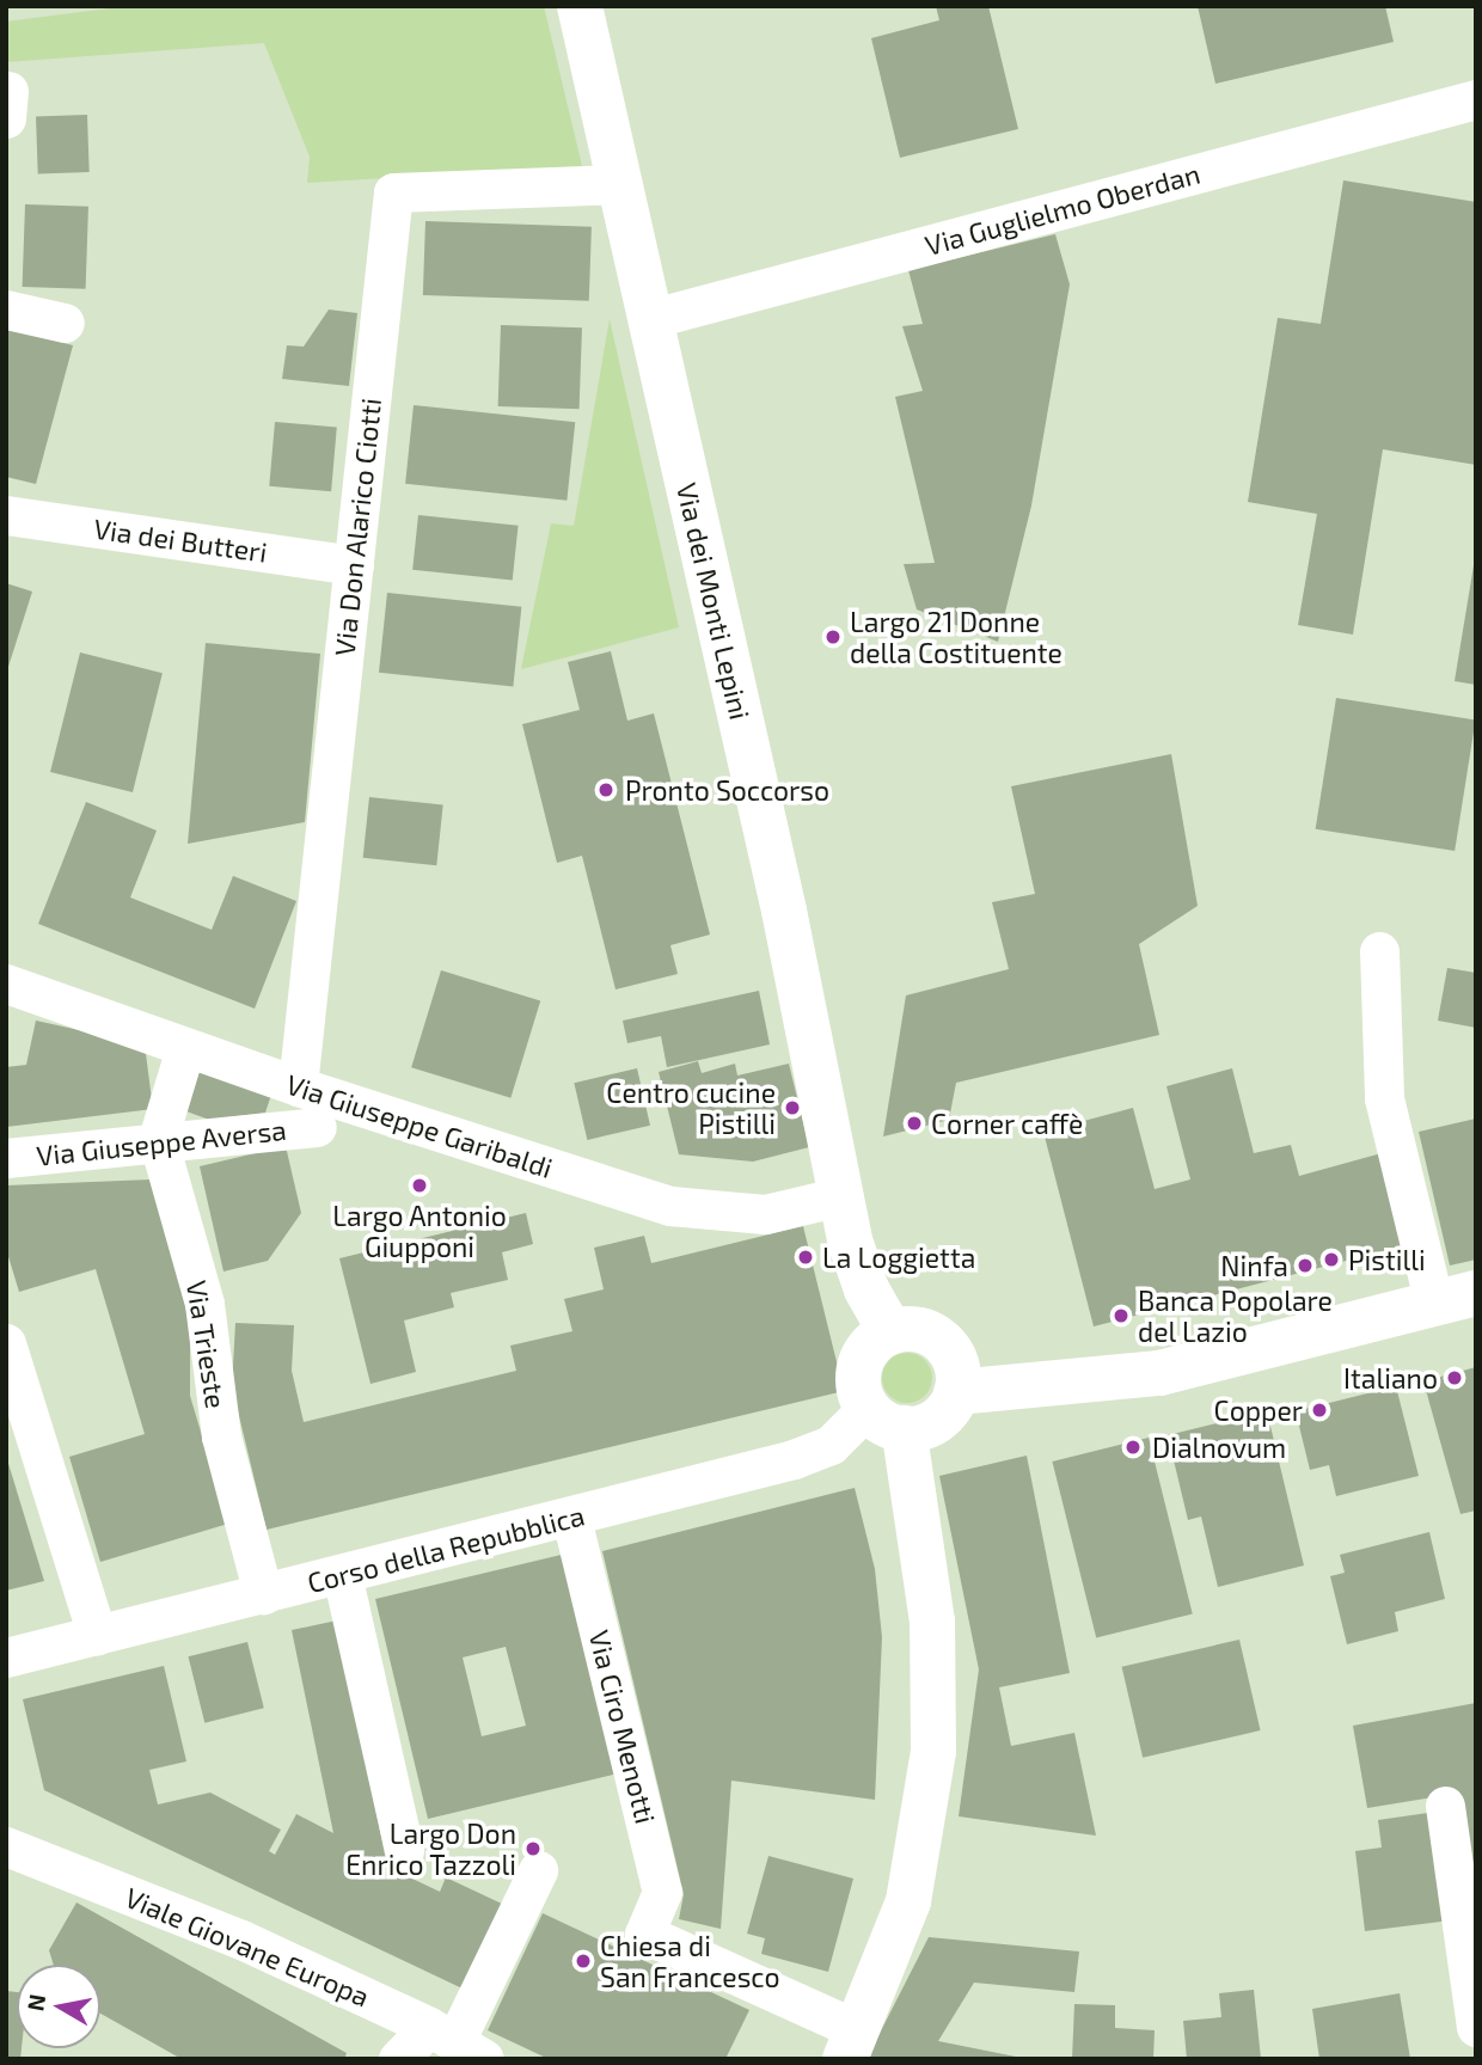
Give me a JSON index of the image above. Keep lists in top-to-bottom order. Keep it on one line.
{"streets":{"street":["Via Guglielmo Oberdan","Via Don Alarico Ciotti","Via dei Butteri","Via dei Monti Lepini","Via Giuseppe Garibaldi","Via Giuseppe Aversa","Via Trieste","Corso della Repubblica","Via Ciro Menotti","Viale Giovane Europa"]},"crossings":[["Via Guglielmo Oberdan","Via dei Monti Lepini"],["Via Don Alarico Ciotti","Via dei Butteri"],["Via Don Alarico Ciotti","Via dei Monti Lepini"],["Via Don Alarico Ciotti","Via Giuseppe Garibaldi"],["Via dei Monti Lepini","Via Giuseppe Garibaldi"],["Via dei Monti Lepini","Corso della Repubblica"],["Via Giuseppe Aversa","Via Trieste"],["Via Trieste","Corso della Repubblica"],["Corso della Repubblica","Via Ciro Menotti"]],"places":["Largo 21 Donne della Costituente","Pronto Soccorso","Centro cucine Pistilli","Corner caffè","Largo Antonio Giupponi","La Loggietta","Pistilli","Ninfa","Banca Popolare del Lazio","Italiano","Copper","Dialnovum","Largo Don Enrico Tazzoli","Chiesa di San Francesco"],"north":"left"}
